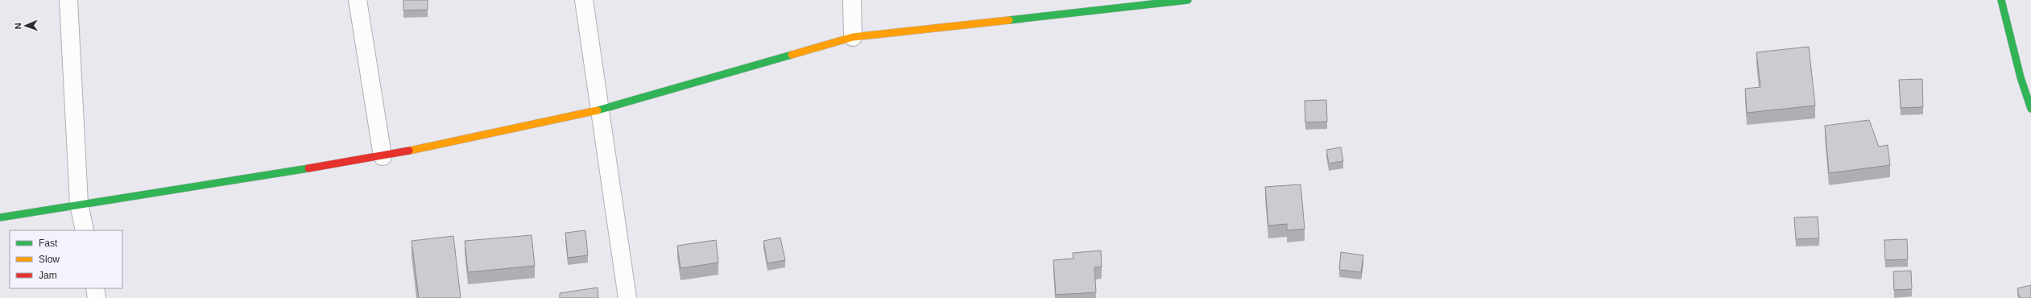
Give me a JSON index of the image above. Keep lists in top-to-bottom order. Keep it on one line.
{"legend":["Fast","Slow","Jam"],"north":"left"}
